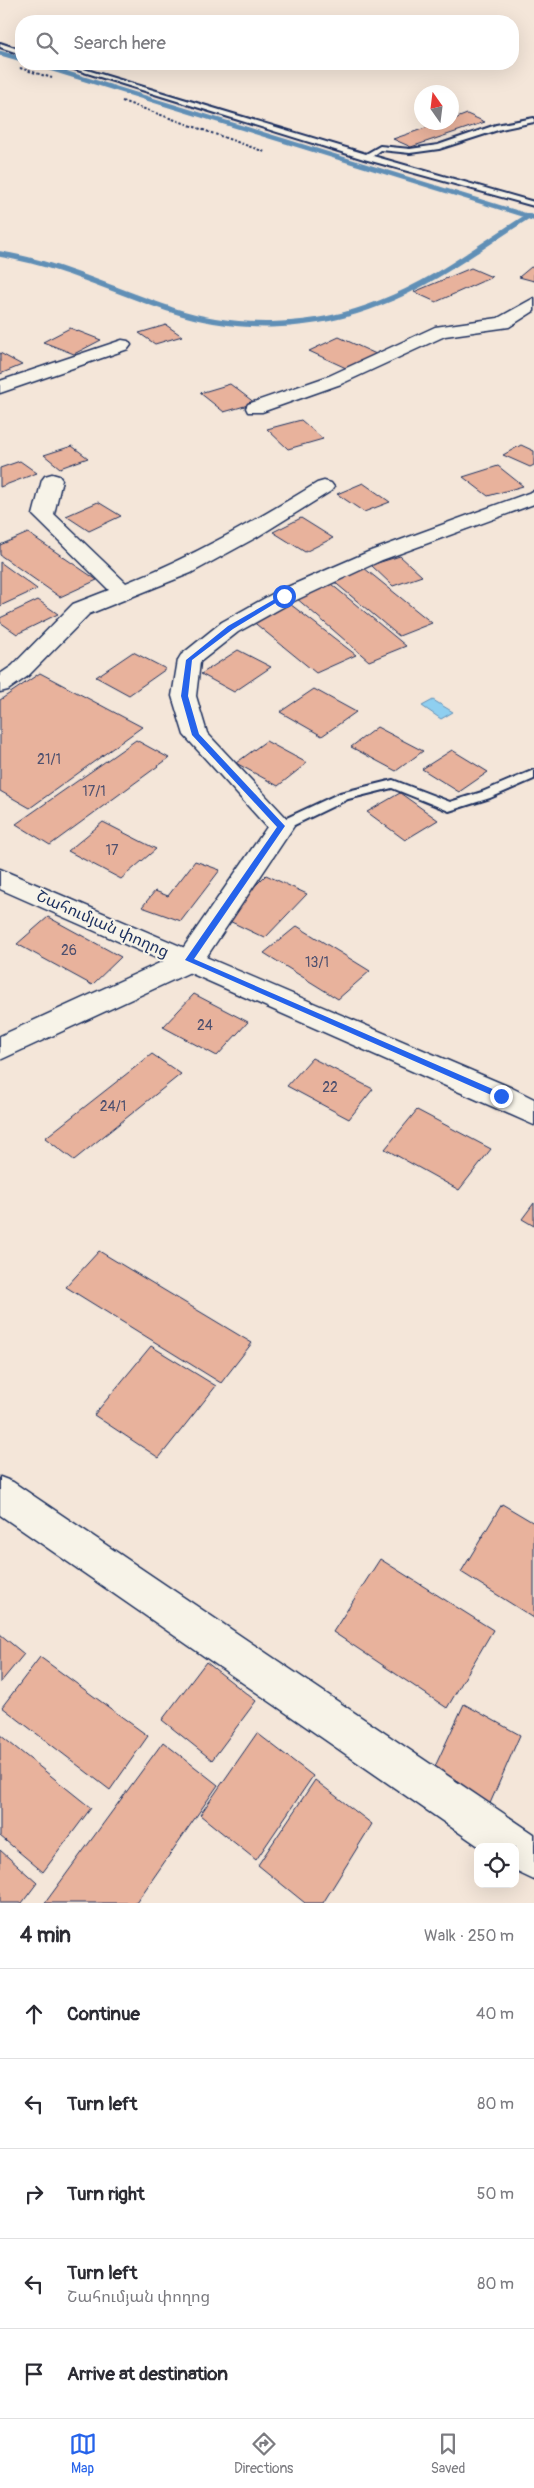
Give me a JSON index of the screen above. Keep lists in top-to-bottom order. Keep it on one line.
{"streets":{"street":["Շահումյան փողոց"]},"house_numbers":["21/1","17/1","17","26","13/1","24","22","24/1"],"north":"top","page":{"search":"Search here","heading":["4 min","Walk · 250 m"],"list":[["Continue","40 m"],["Turn left","80 m"],["Turn right","50 m"],["Turn left","Շահումյան փողոց","80 m"],"Arrive at destination"],"nav":["Map","Directions","Saved"]}}
